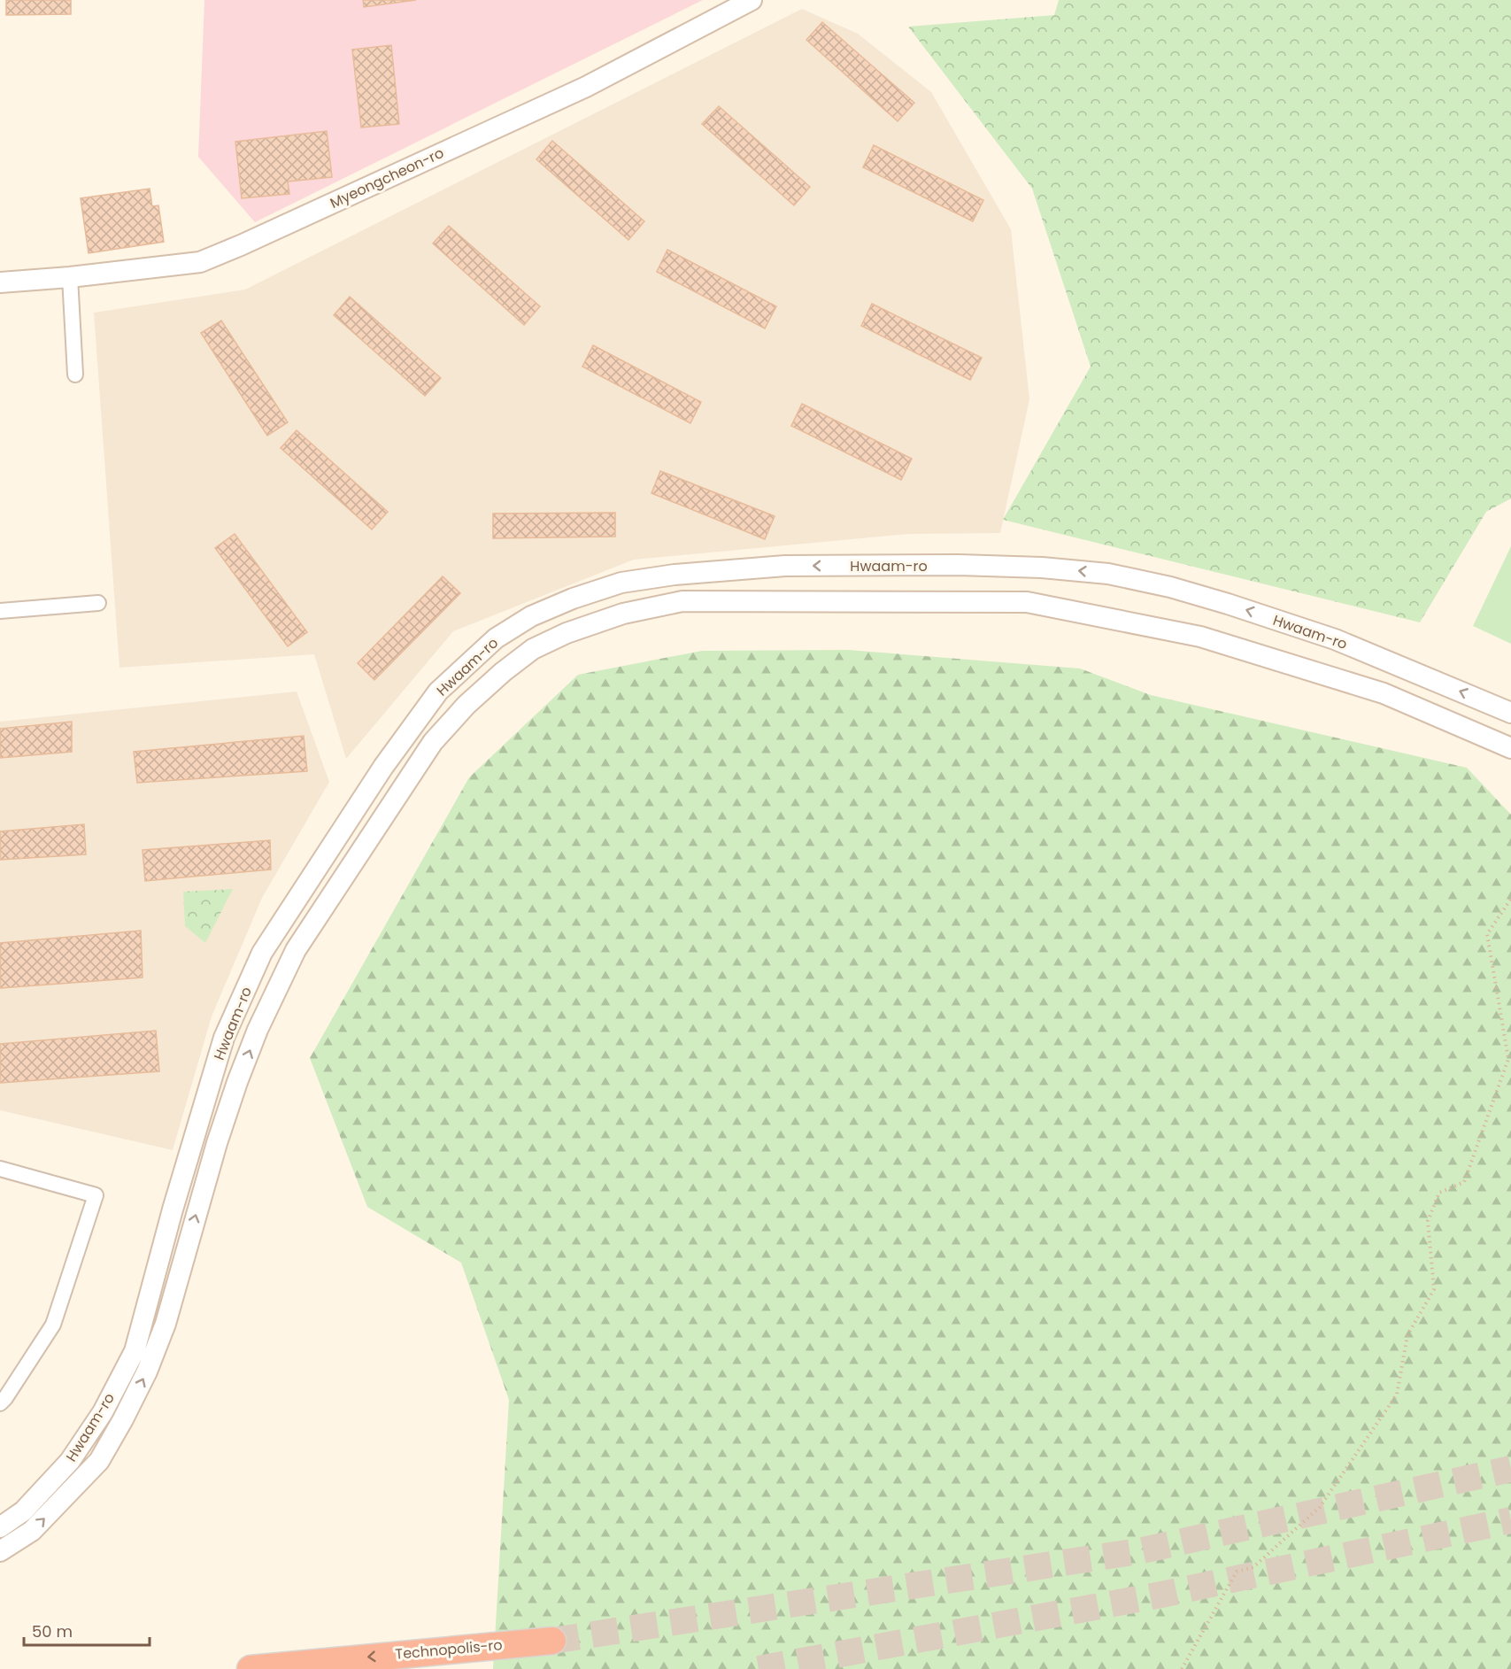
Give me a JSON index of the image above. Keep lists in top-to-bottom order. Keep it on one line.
{"streets":{"highway":["Technopolis-ro"],"main road":["Myeongcheon-ro","Hwaam-ro"]},"one_way":["Technopolis-ro"],"scale_bar":"50 m"}
